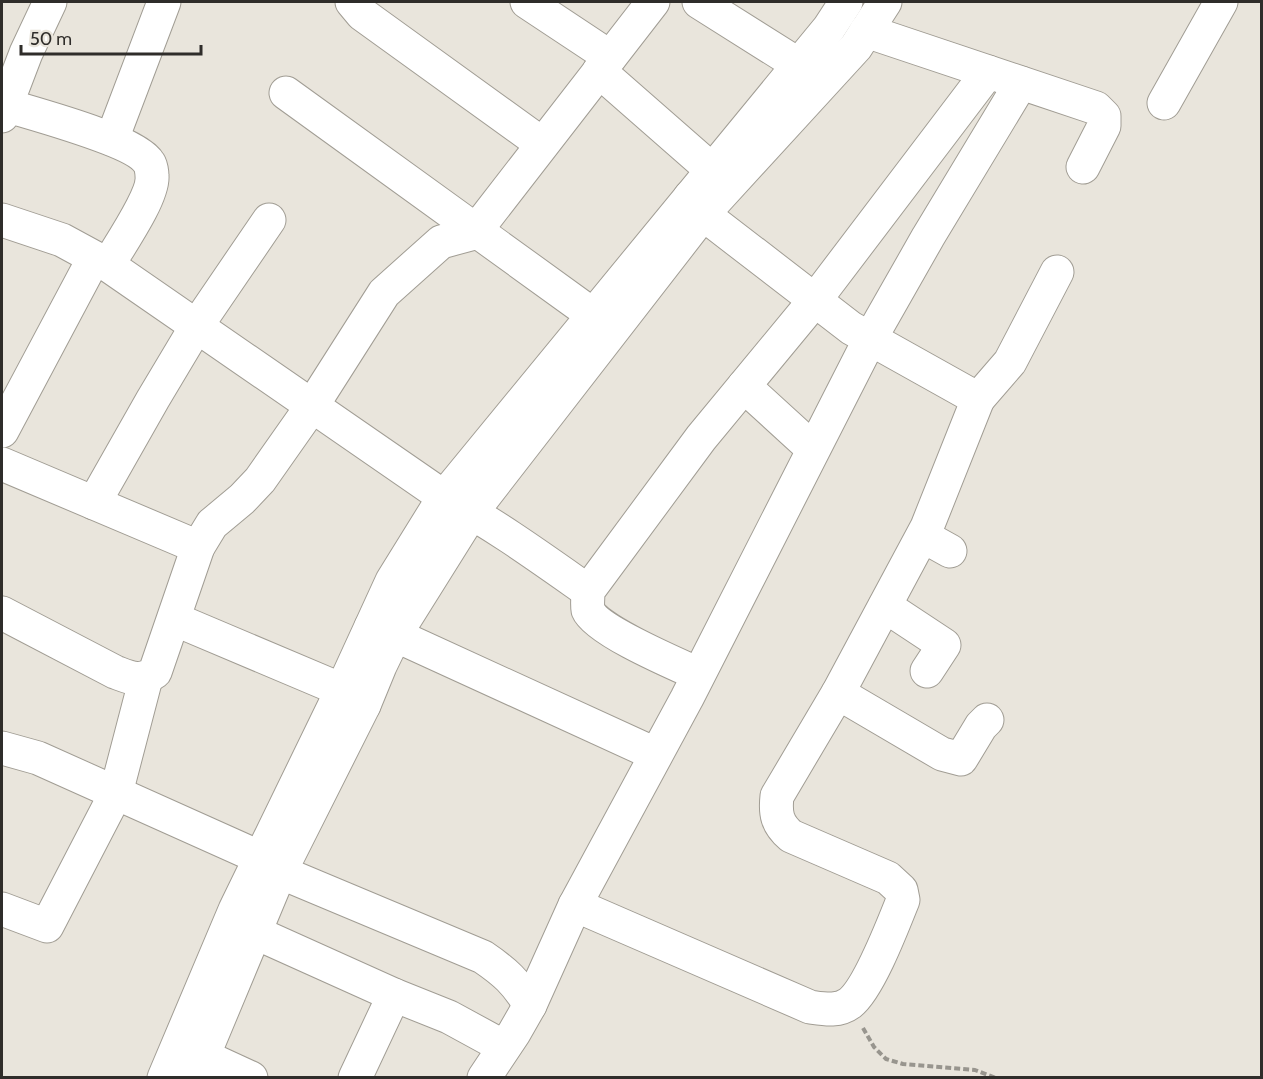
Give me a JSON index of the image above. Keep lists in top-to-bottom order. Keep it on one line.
{"scale_bar":"50 m"}
